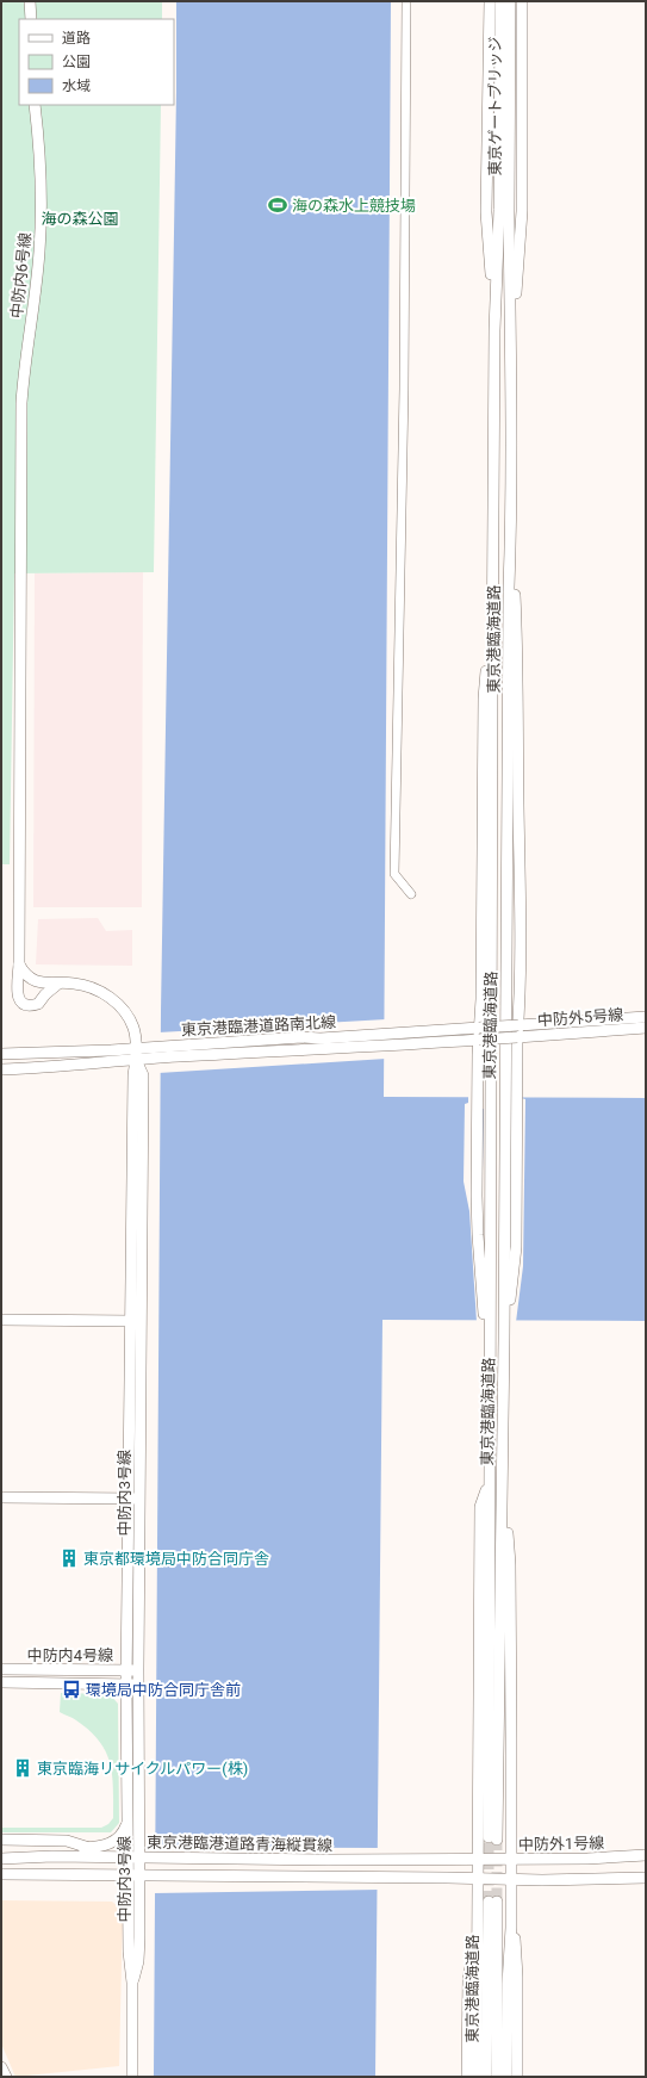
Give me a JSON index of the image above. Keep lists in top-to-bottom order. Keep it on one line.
{"streets":{"street":["東京ゲートブリッジ","中防内6号線","東京港臨海道路","中防外5号線","東京港臨港道路南北線","中防内3号線","中防内4号線","東京港臨港道路青海縦貫線","中防外1号線"]},"crossings":[["東京ゲートブリッジ","東京港臨海道路"],["中防外5号線","東京港臨港道路南北線"],["東京港臨港道路南北線","中防内3号線"],["中防内3号線","中防内4号線"],["中防内3号線","東京港臨港道路青海縦貫線"],["東京港臨港道路青海縦貫線","中防外1号線"]],"parks":["海の森公園"],"places":{"sports":["海の森水上競技場"],"building":["東京都環境局中防合同庁舎","東京臨海リサイクルパワー(株)"],"bus stop":["環境局中防合同庁舎前"]},"legend":["道路","公園","水域"]}
